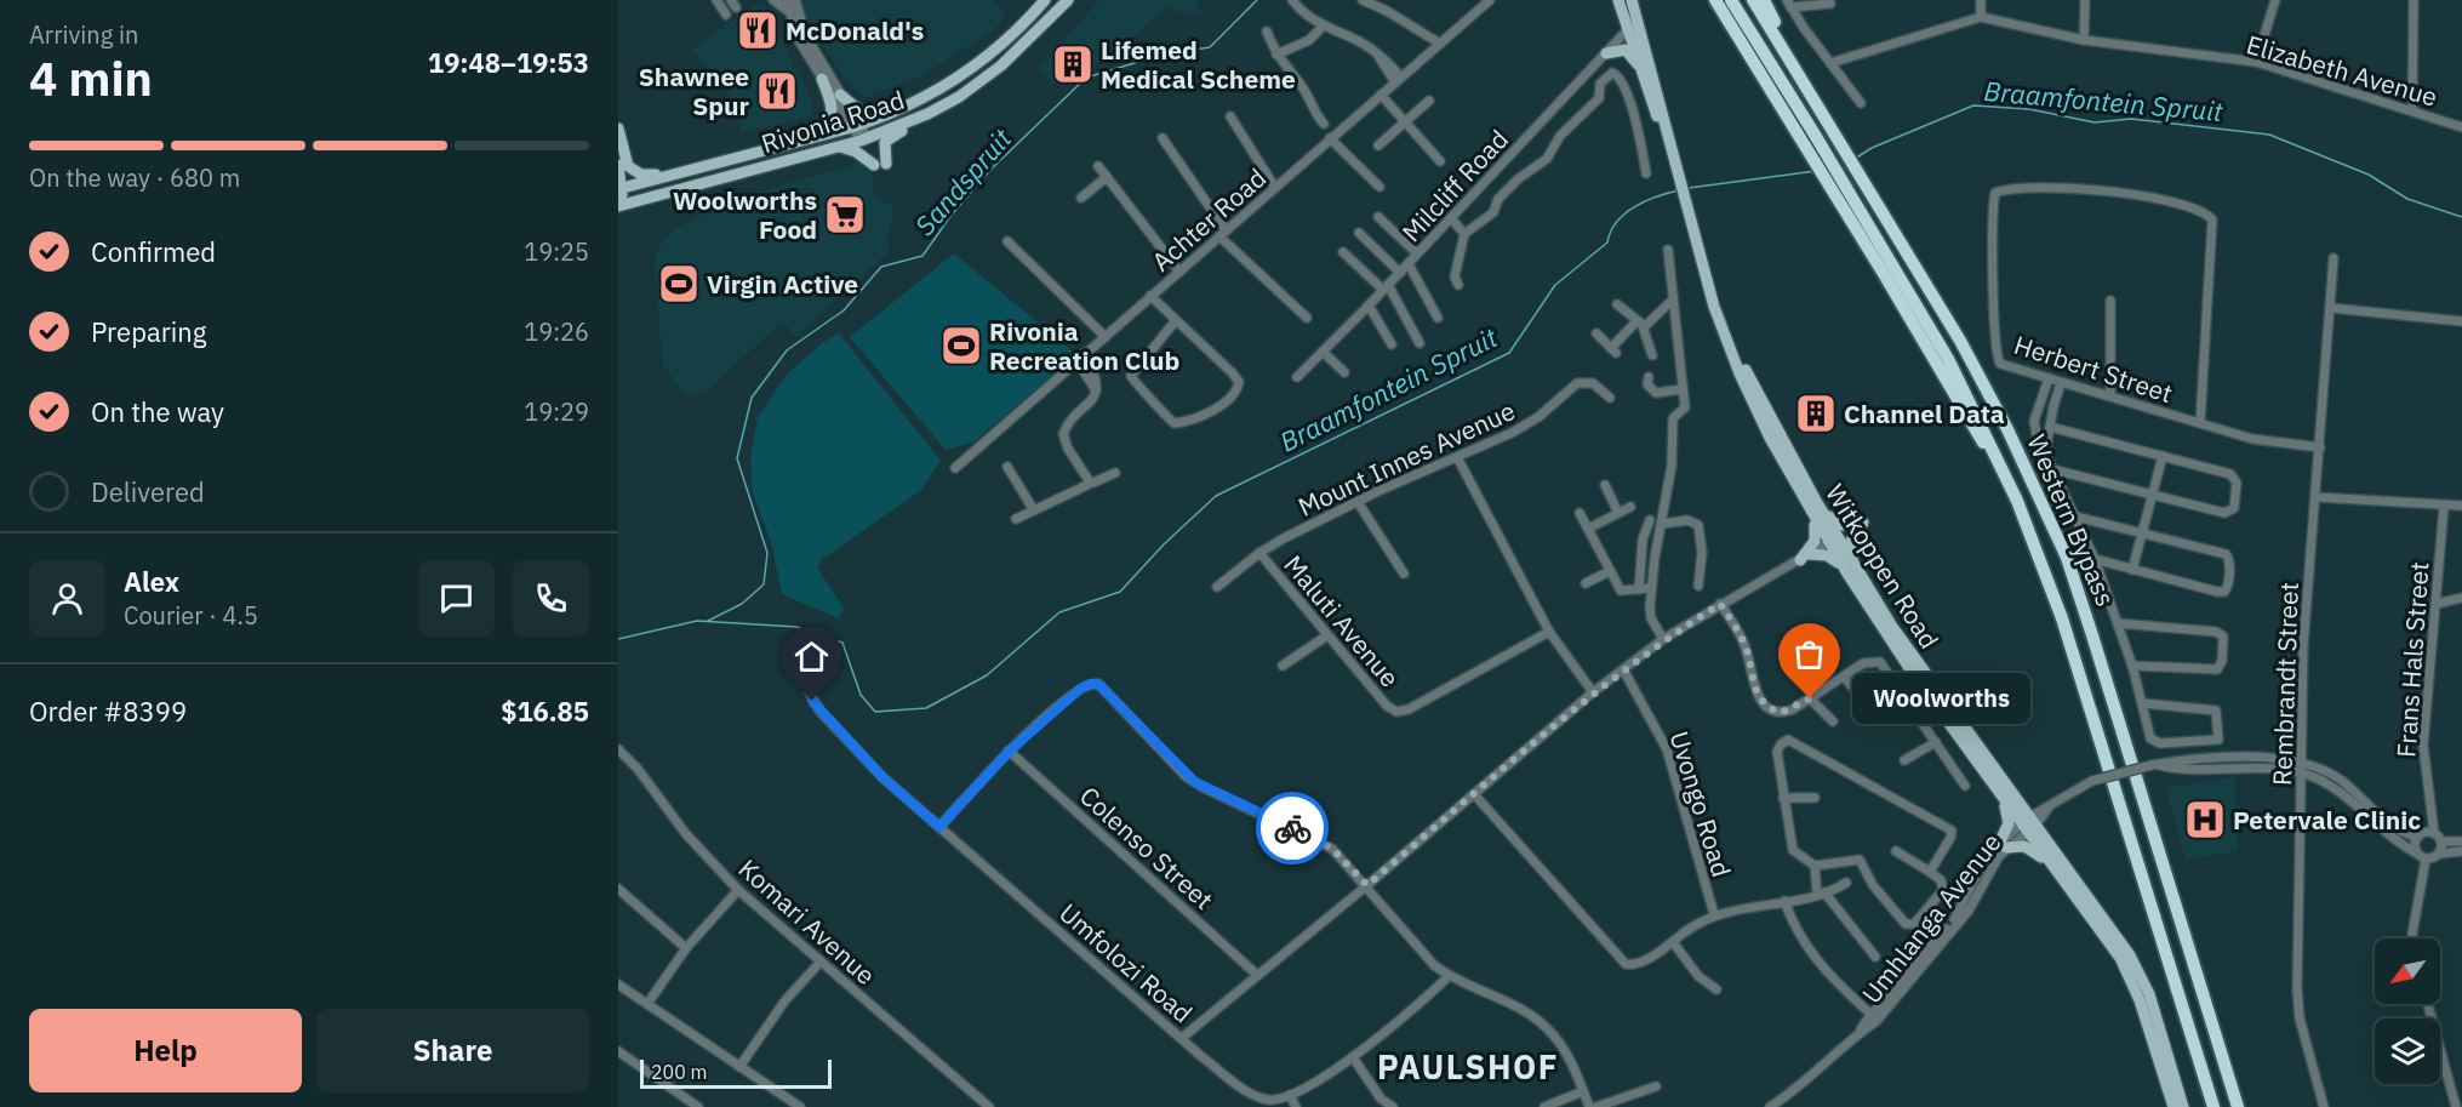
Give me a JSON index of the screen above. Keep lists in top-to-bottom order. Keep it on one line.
{"streets":{"highway":["Western Bypass"],"main road":["Rivonia Road","Witkoppen Road"],"street":["Elizabeth Avenue","Milcliff Road","Achter Road","Herbert Street","Mount Innes Avenue","Maluti Avenue","Frans Hals Street","Rembrandt Street","Uvongo Road","Colenso Street","Umhlanga Avenue","Komari Avenue","Umfolozi Road"]},"crossings":[["Milcliff Road","Witkoppen Road"],["Herbert Street","Rembrandt Street"],["Mount Innes Avenue","Maluti Avenue"],["Witkoppen Road","Umhlanga Avenue"]],"districts":["PAULSHOF"],"water":["Braamfontein Spruit","Sandspruit"],"places":{"restaurant":["McDonald's","Shawnee Spur"],"building":["Lifemed Medical Scheme","Channel Data"],"supermarket":["Woolworths Food"],"sports":["Virgin Active","Rivonia Recreation Club"],"other":["Woolworths"],"hospital":["Petervale Clinic"]},"scale_bar":"200 m","north":"bottom left","page":{"heading":["4 min","Arriving in","19:48–19:53"],"panel":["Alex","Courier · 4.5","Order #8399","$16.85"],"bar":"On the way · 680 m","list":[["Confirmed","19:25"],["Preparing","19:26"],["On the way","19:29"],"Delivered"],"bubble":"Woolworths","buttons":["Help","Share"],"scale":"200 m"}}
